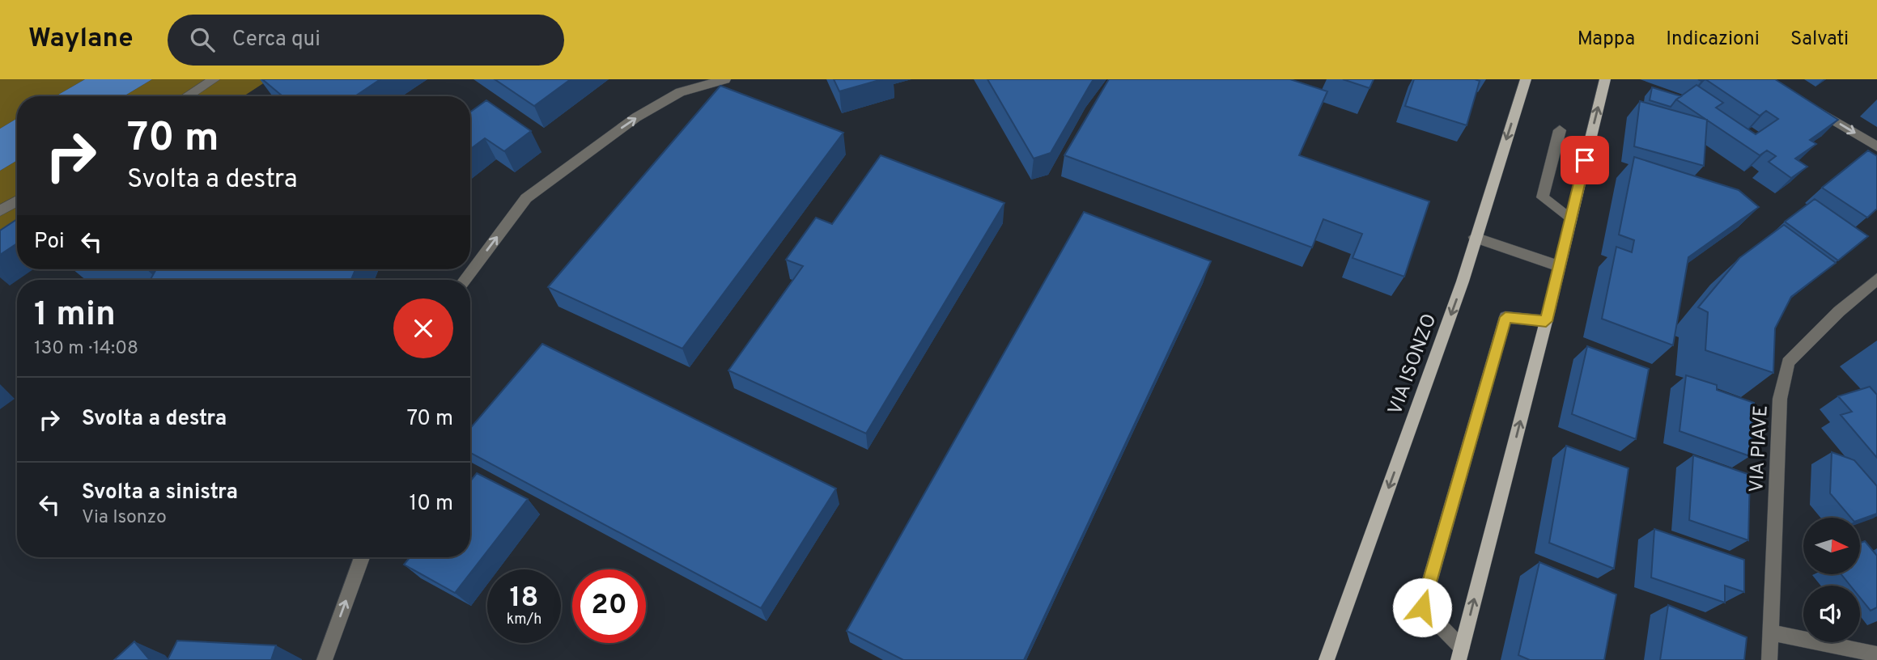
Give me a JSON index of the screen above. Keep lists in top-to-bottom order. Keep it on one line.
{"streets":{"main road":["VIA ISONZO"],"street":["VIA PIAVE"]},"north":"right","page":{"header":"Waylane","search":"Cerca qui","nav":["Mappa","Indicazioni","Salvati"],"turn":["70 m","Svolta a destra"],"then":"Poi","heading":["1 min","130 m · 14:08"],"list":[{"name":"Svolta a destra","value":"70 m"},{"name":"Svolta a sinistra","note":"Via Isonzo","value":"10 m"}],"speed":"18 km/h","limit":"20"}}
